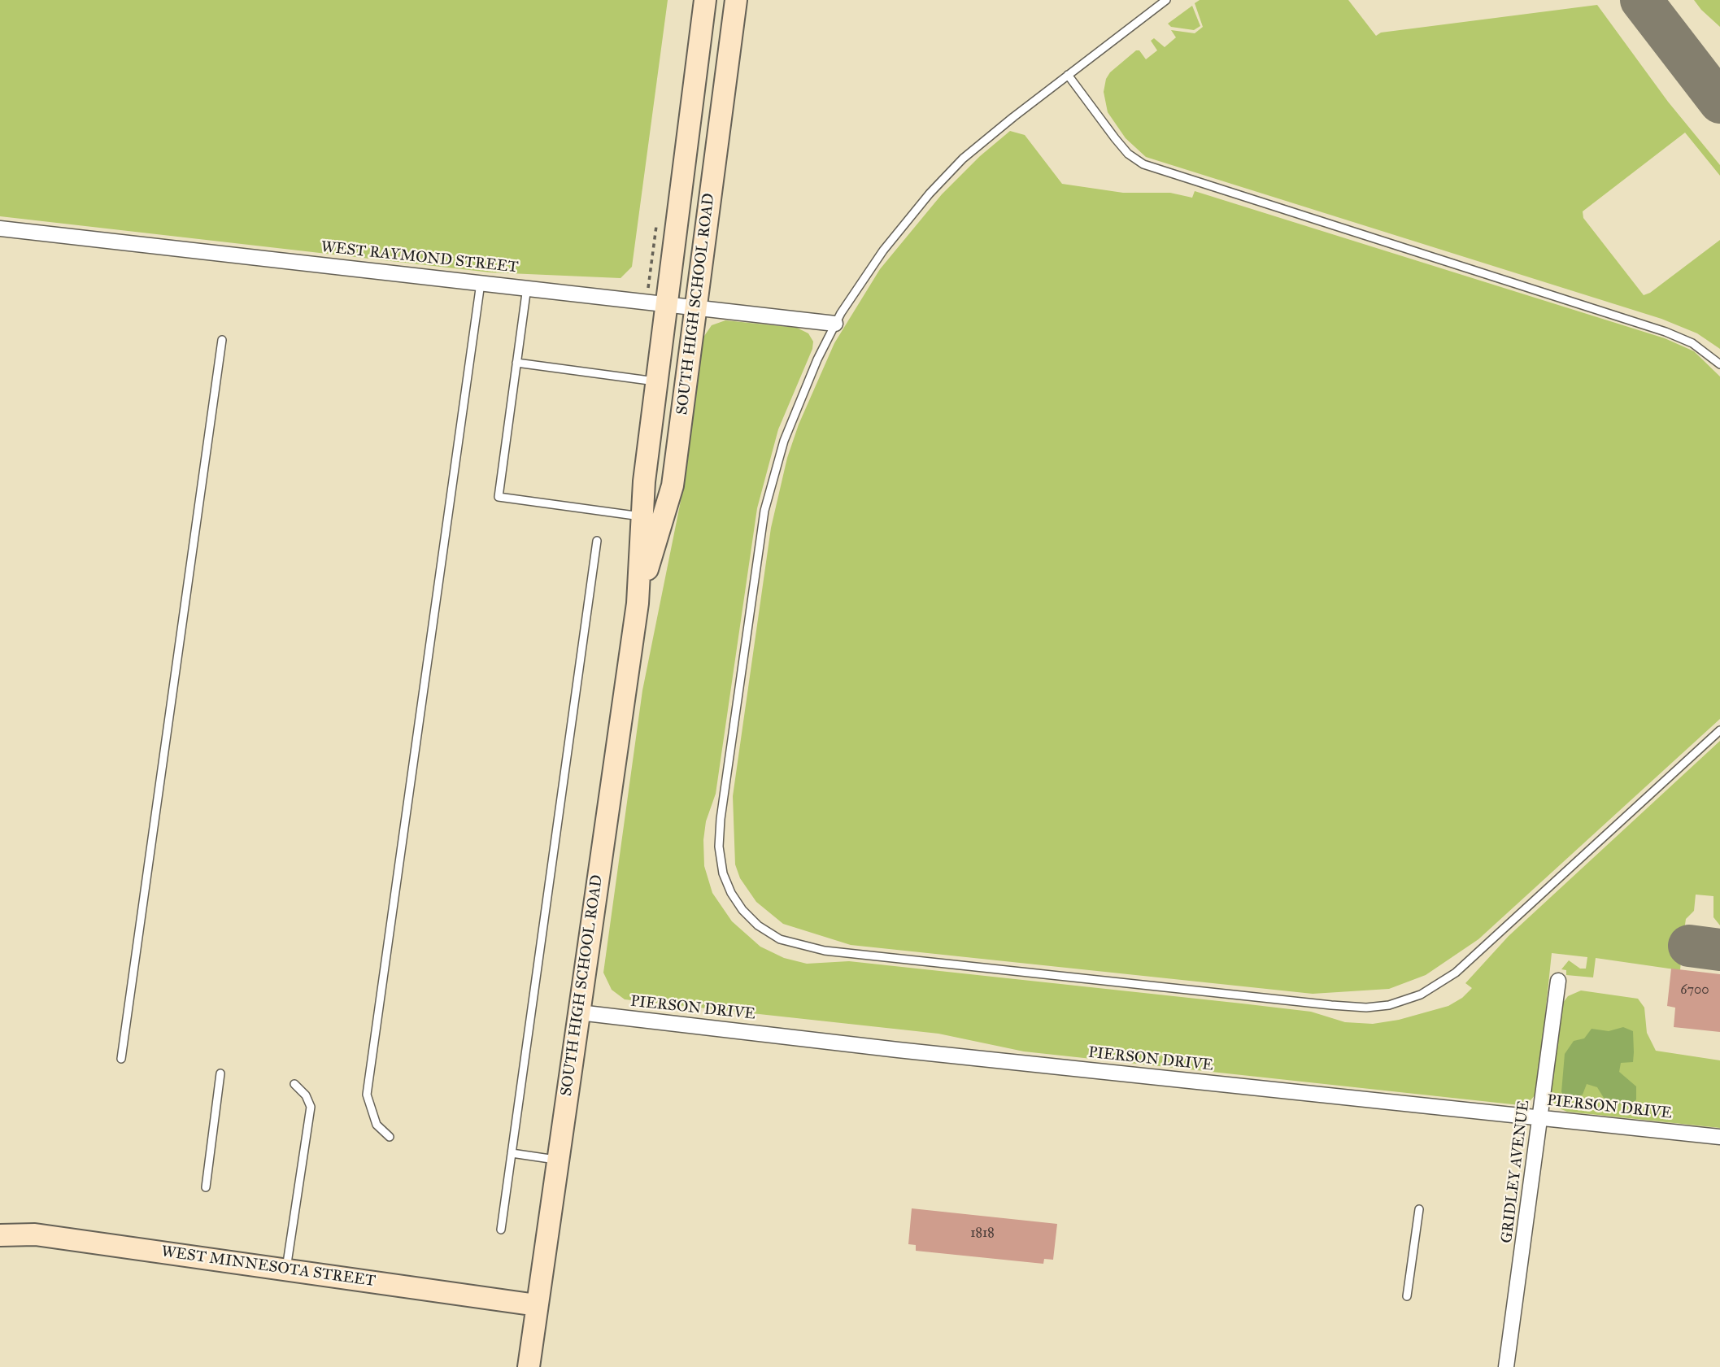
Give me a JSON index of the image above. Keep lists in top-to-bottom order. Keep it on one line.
{"streets":{"street":["WEST RAYMOND STREET","SOUTH HIGH SCHOOL ROAD","PIERSON DRIVE","GRIDLEY AVENUE","WEST MINNESOTA STREET"]},"crossings":[["WEST RAYMOND STREET","SOUTH HIGH SCHOOL ROAD"],["SOUTH HIGH SCHOOL ROAD","PIERSON DRIVE"],["SOUTH HIGH SCHOOL ROAD","WEST MINNESOTA STREET"],["PIERSON DRIVE","GRIDLEY AVENUE"]],"house_numbers":["6700","1818"]}
